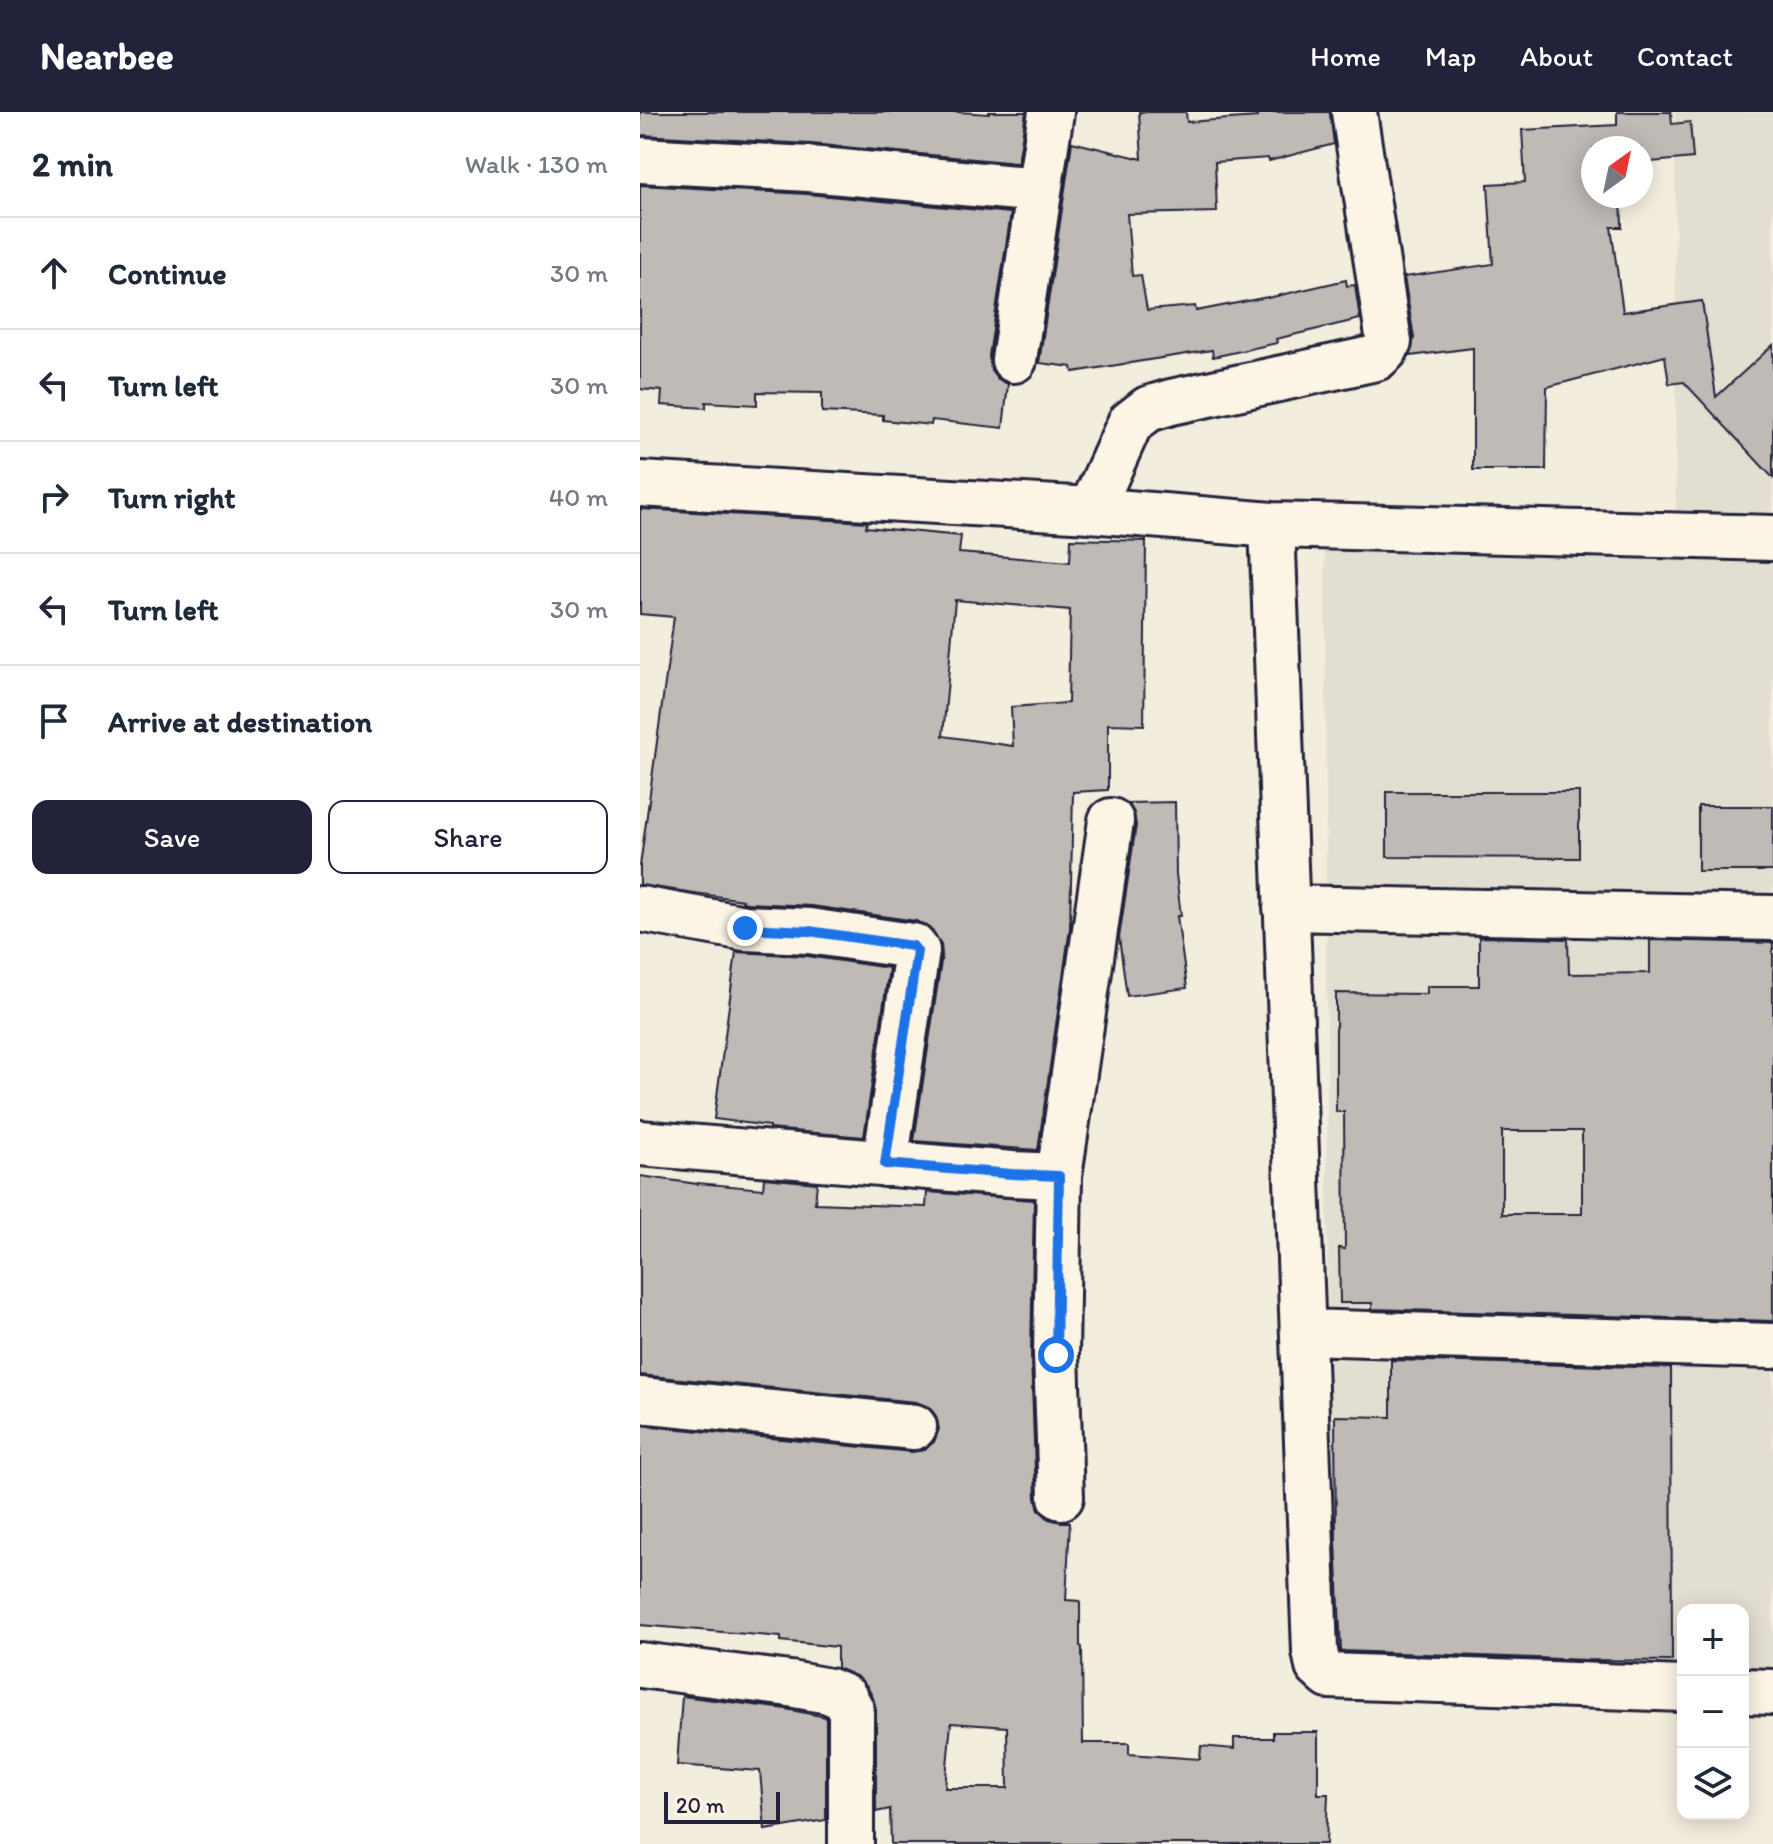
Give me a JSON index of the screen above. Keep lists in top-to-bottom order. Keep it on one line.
{"scale_bar":"20 m","north":"top right","page":{"header":"Nearbee","nav":["Home","Map","About","Contact"],"heading":["2 min","Walk · 130 m"],"list":[["Continue","30 m"],["Turn left","30 m"],["Turn right","40 m"],["Turn left","30 m"],"Arrive at destination"],"buttons":["Save","Share"],"map_buttons":["+","−"],"scale":"20 m"}}
